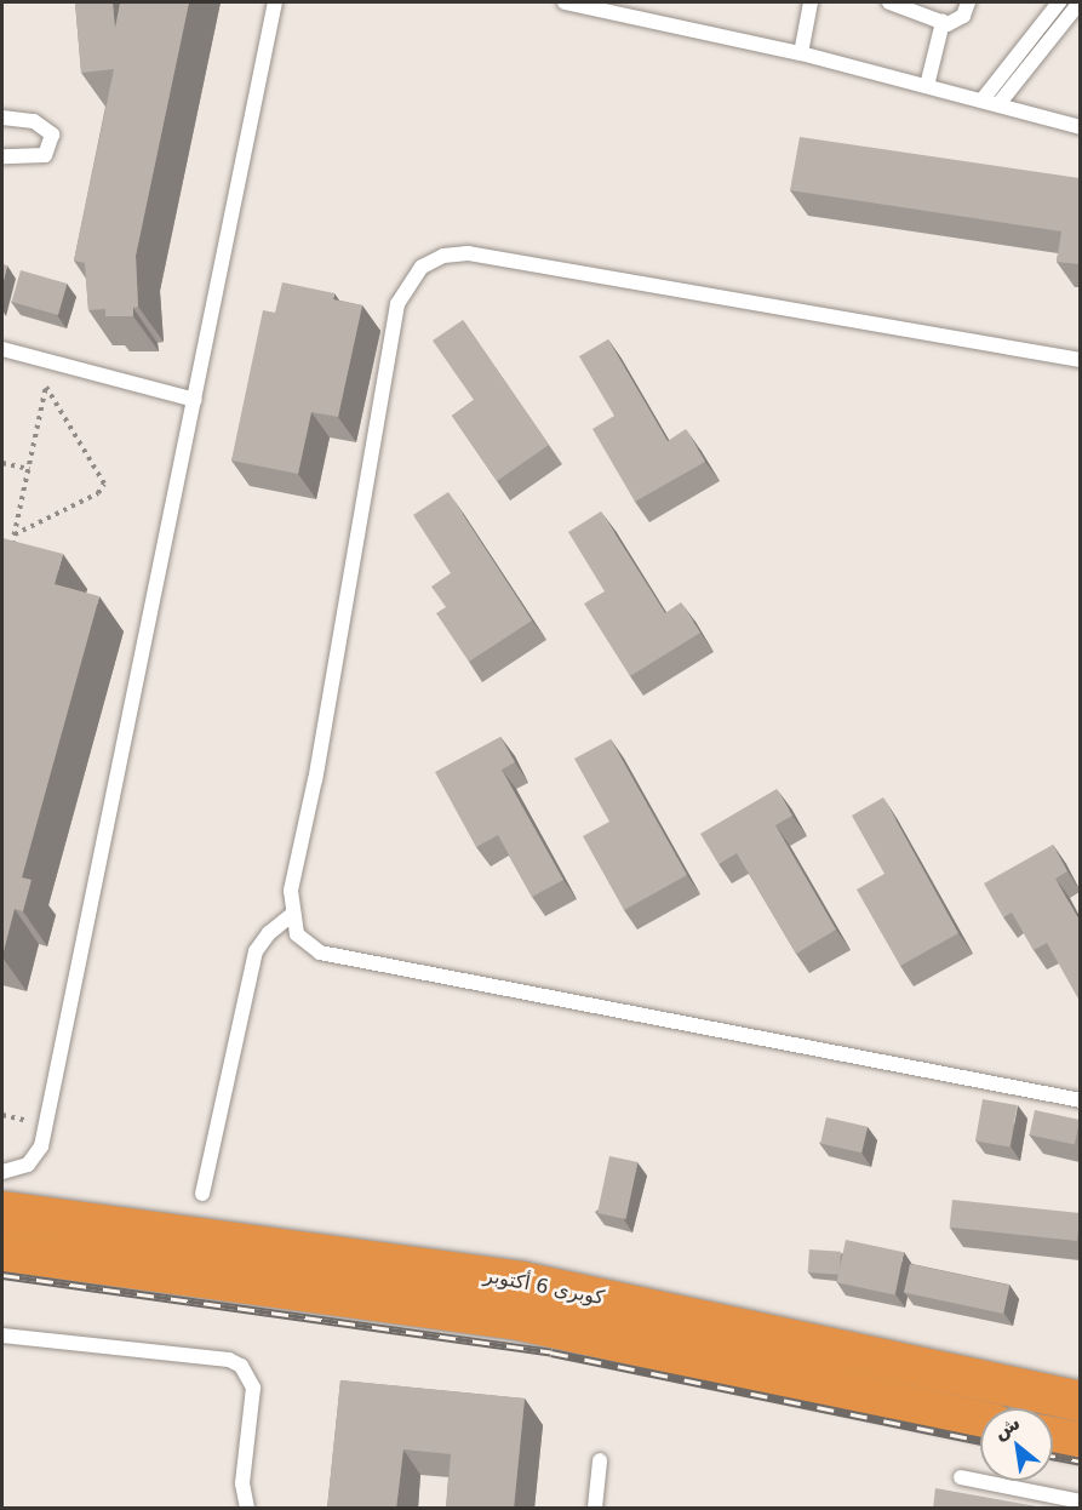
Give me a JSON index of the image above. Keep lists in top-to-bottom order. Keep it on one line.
{"streets":{"highway":["كوبرى 6 أكتوبر"]},"north":"top left"}
